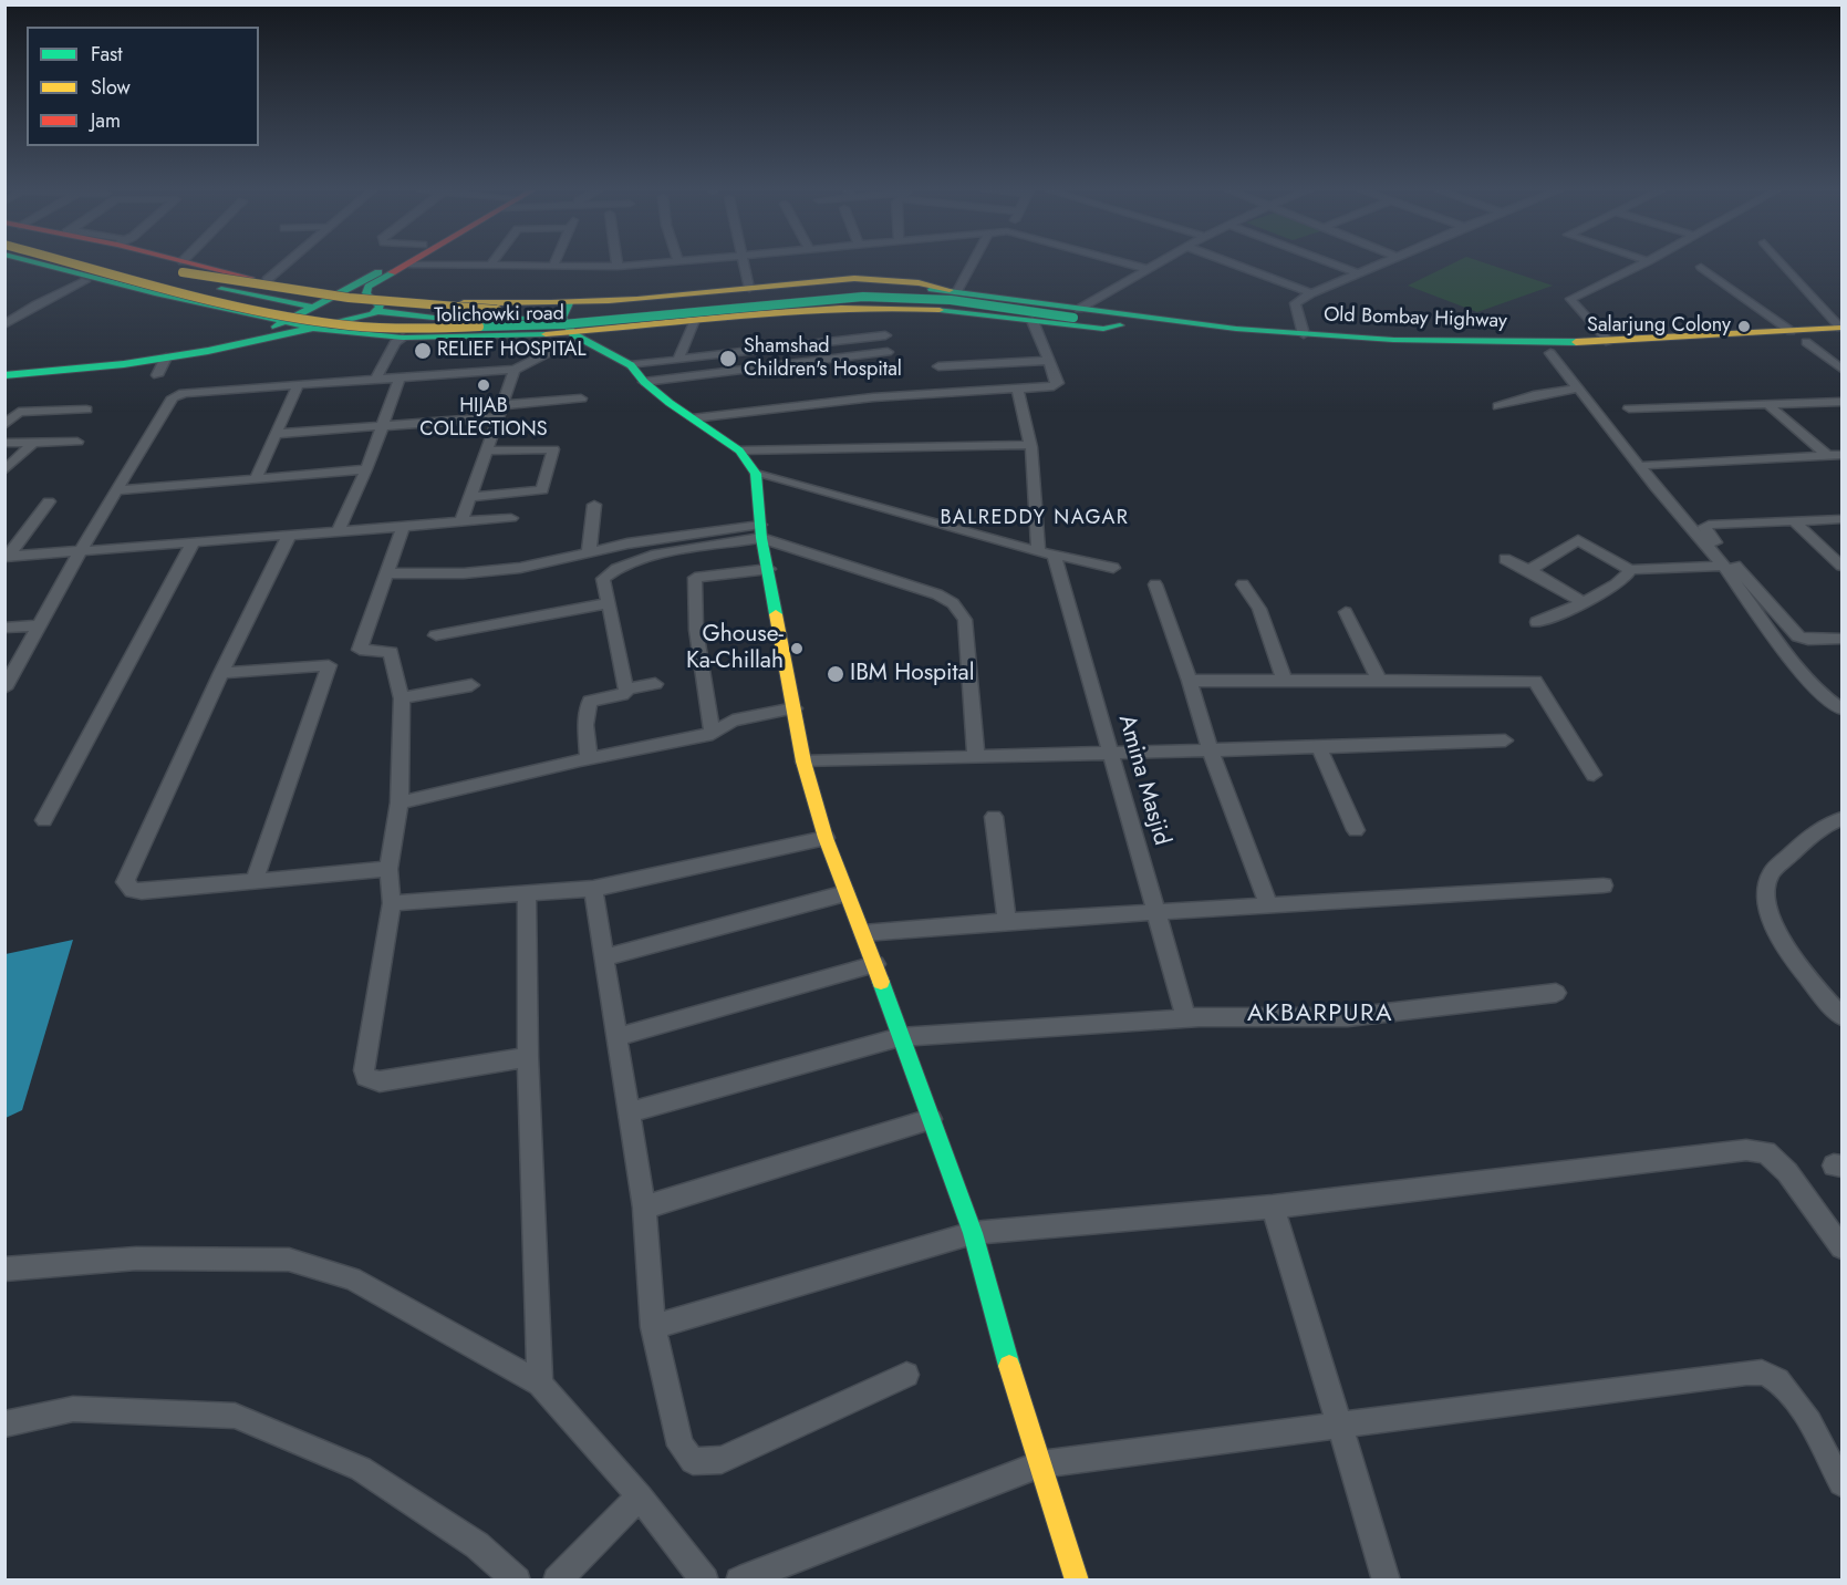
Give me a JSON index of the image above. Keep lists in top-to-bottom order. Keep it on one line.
{"streets":{"main road":["Tolichowki road","Old Bombay Highway"],"street":["Amina Masjid"]},"crossings":[["Tolichowki road","Old Bombay Highway"]],"districts":["BALREDDY NAGAR","AKBARPURA"],"places":["Salarjung Colony","RELIEF HOSPITAL","Shamshad Children's Hospital","HIJAB COLLECTIONS","Ghouse- Ka-Chillah","IBM Hospital"],"legend":["Fast","Slow","Jam"]}
